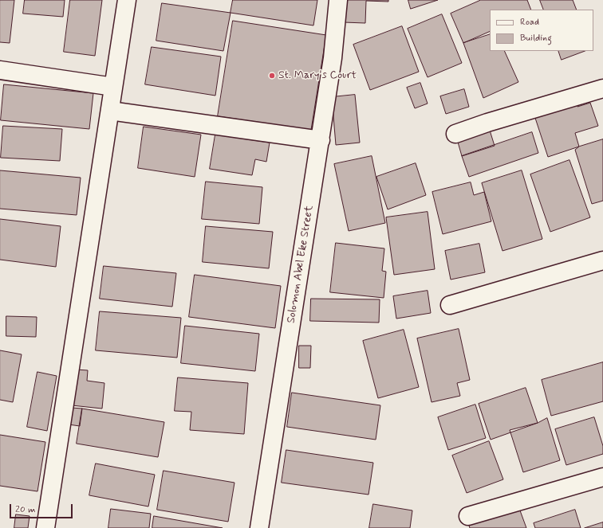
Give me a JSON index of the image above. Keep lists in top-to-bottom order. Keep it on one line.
{"streets":{"street":["Solomon Abel Eke Street"]},"places":["St. Mary's Court"],"legend":["Road","Building"],"scale_bar":"20 m"}
